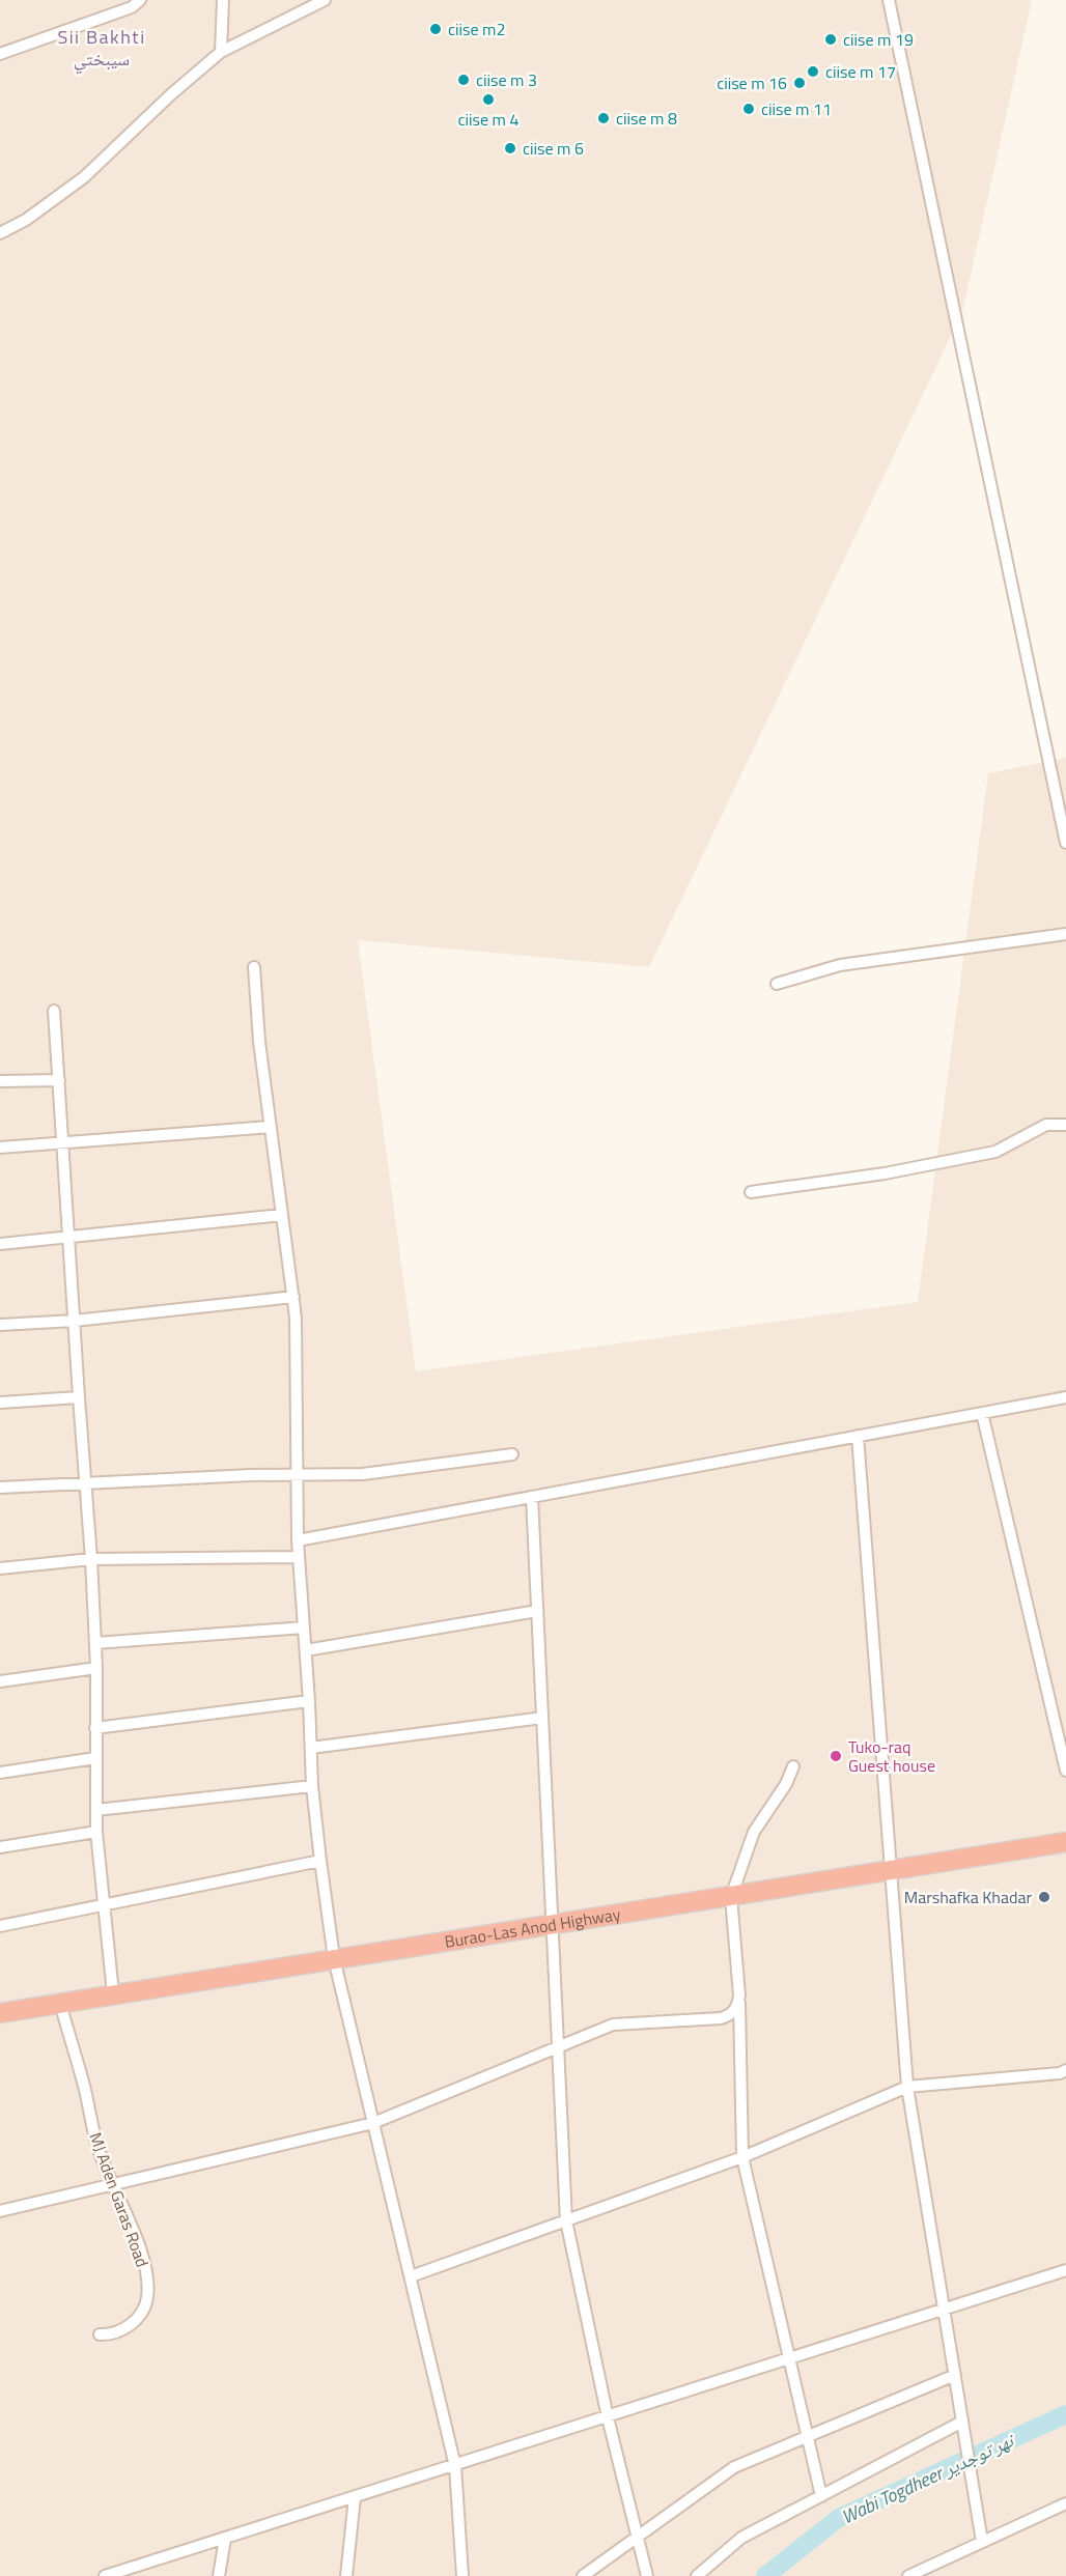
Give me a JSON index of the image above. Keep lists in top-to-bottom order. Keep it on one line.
{"streets":{"highway":["Burao-Las Anod Highway"],"street":["MJ Aden Garas Road"]},"crossings":[["Burao-Las Anod Highway","MJ Aden Garas Road"]],"districts":["Sii Bakhti سيبختي"],"water":["Wabi Togdheer نهر توجدير"],"places":["ciise m2","ciise m 19","ciise m 17","ciise m 3","ciise m 16","ciise m 4","ciise m 11","ciise m 8","ciise m 6","Tuko-raq Guest house","Marshafka Khadar"]}
